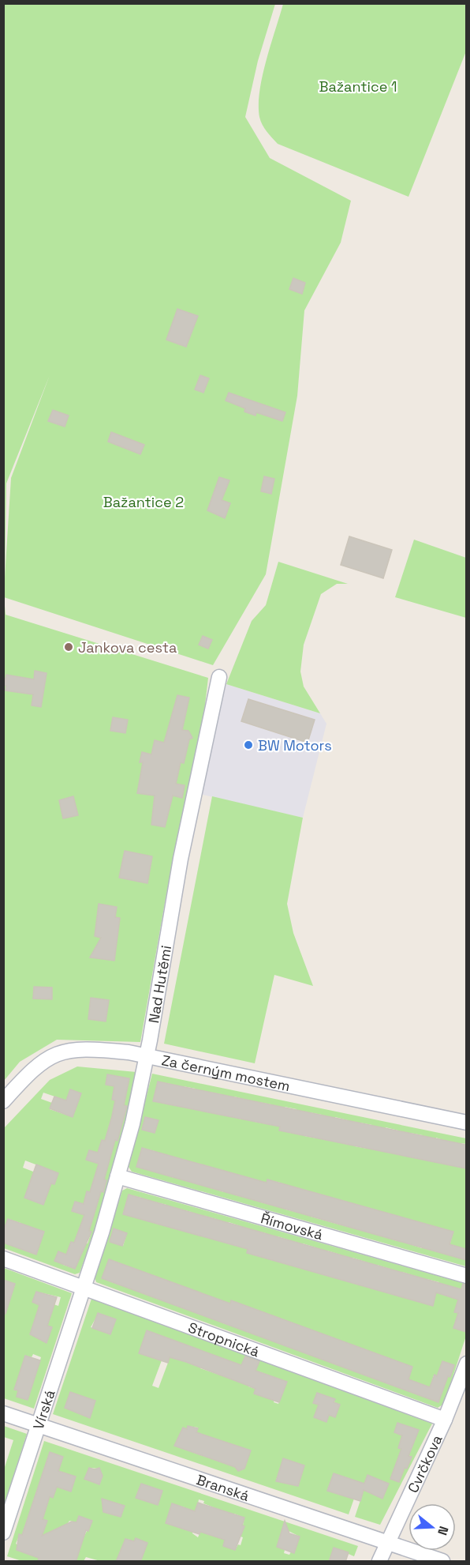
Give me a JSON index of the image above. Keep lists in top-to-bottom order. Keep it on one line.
{"streets":{"street":["Nad Hutěmi","Za černým mostem","Římovská","Stropnická","Vírská","Cvrčkova","Branská"]},"crossings":[["Nad Hutěmi","Za černým mostem"],["Nad Hutěmi","Římovská"],["Nad Hutěmi","Stropnická"],["Nad Hutěmi","Vírská"],["Stropnická","Vírská"],["Stropnická","Cvrčkova"],["Vírská","Branská"],["Cvrčkova","Branská"]],"parks":["Bažantice 1","Bažantice 2"],"places":["Jankova cesta","BW Motors"],"north":"right"}
